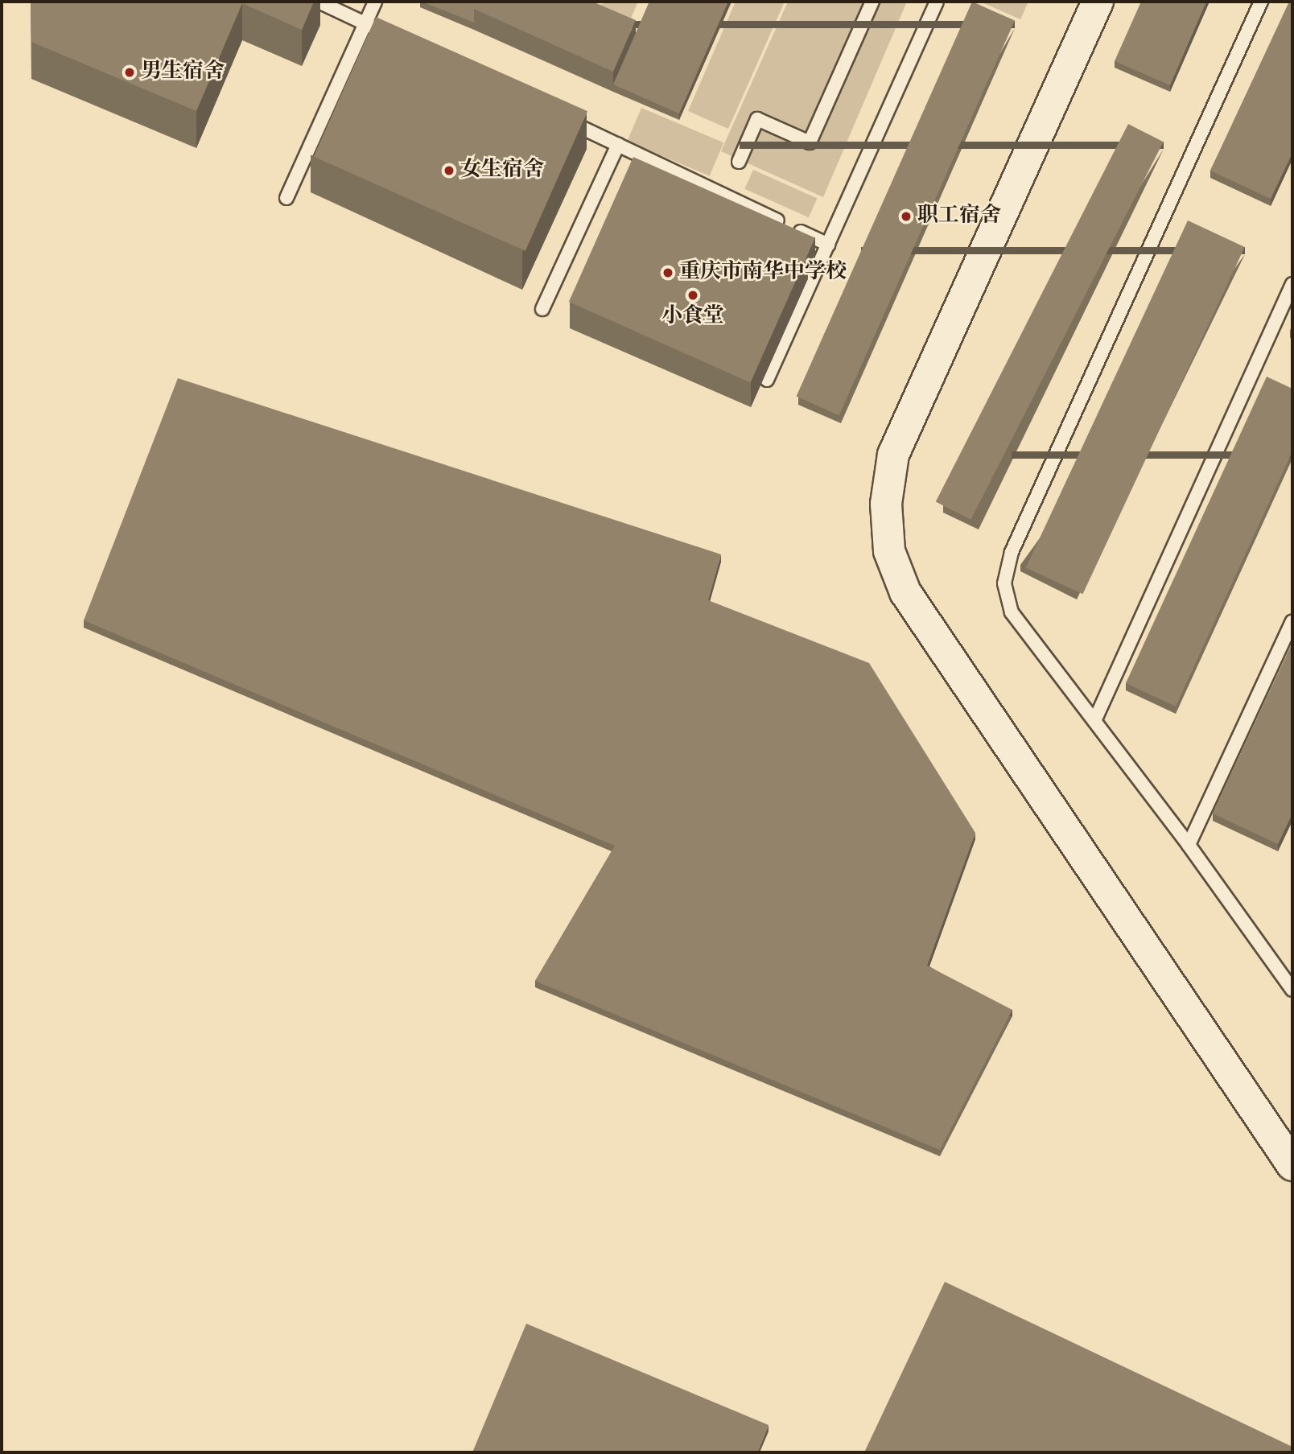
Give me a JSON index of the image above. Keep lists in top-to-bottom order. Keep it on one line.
{"places":["男生宿舍","女生宿舍","职工宿舍","重庆市南华中学校","小食堂"]}
